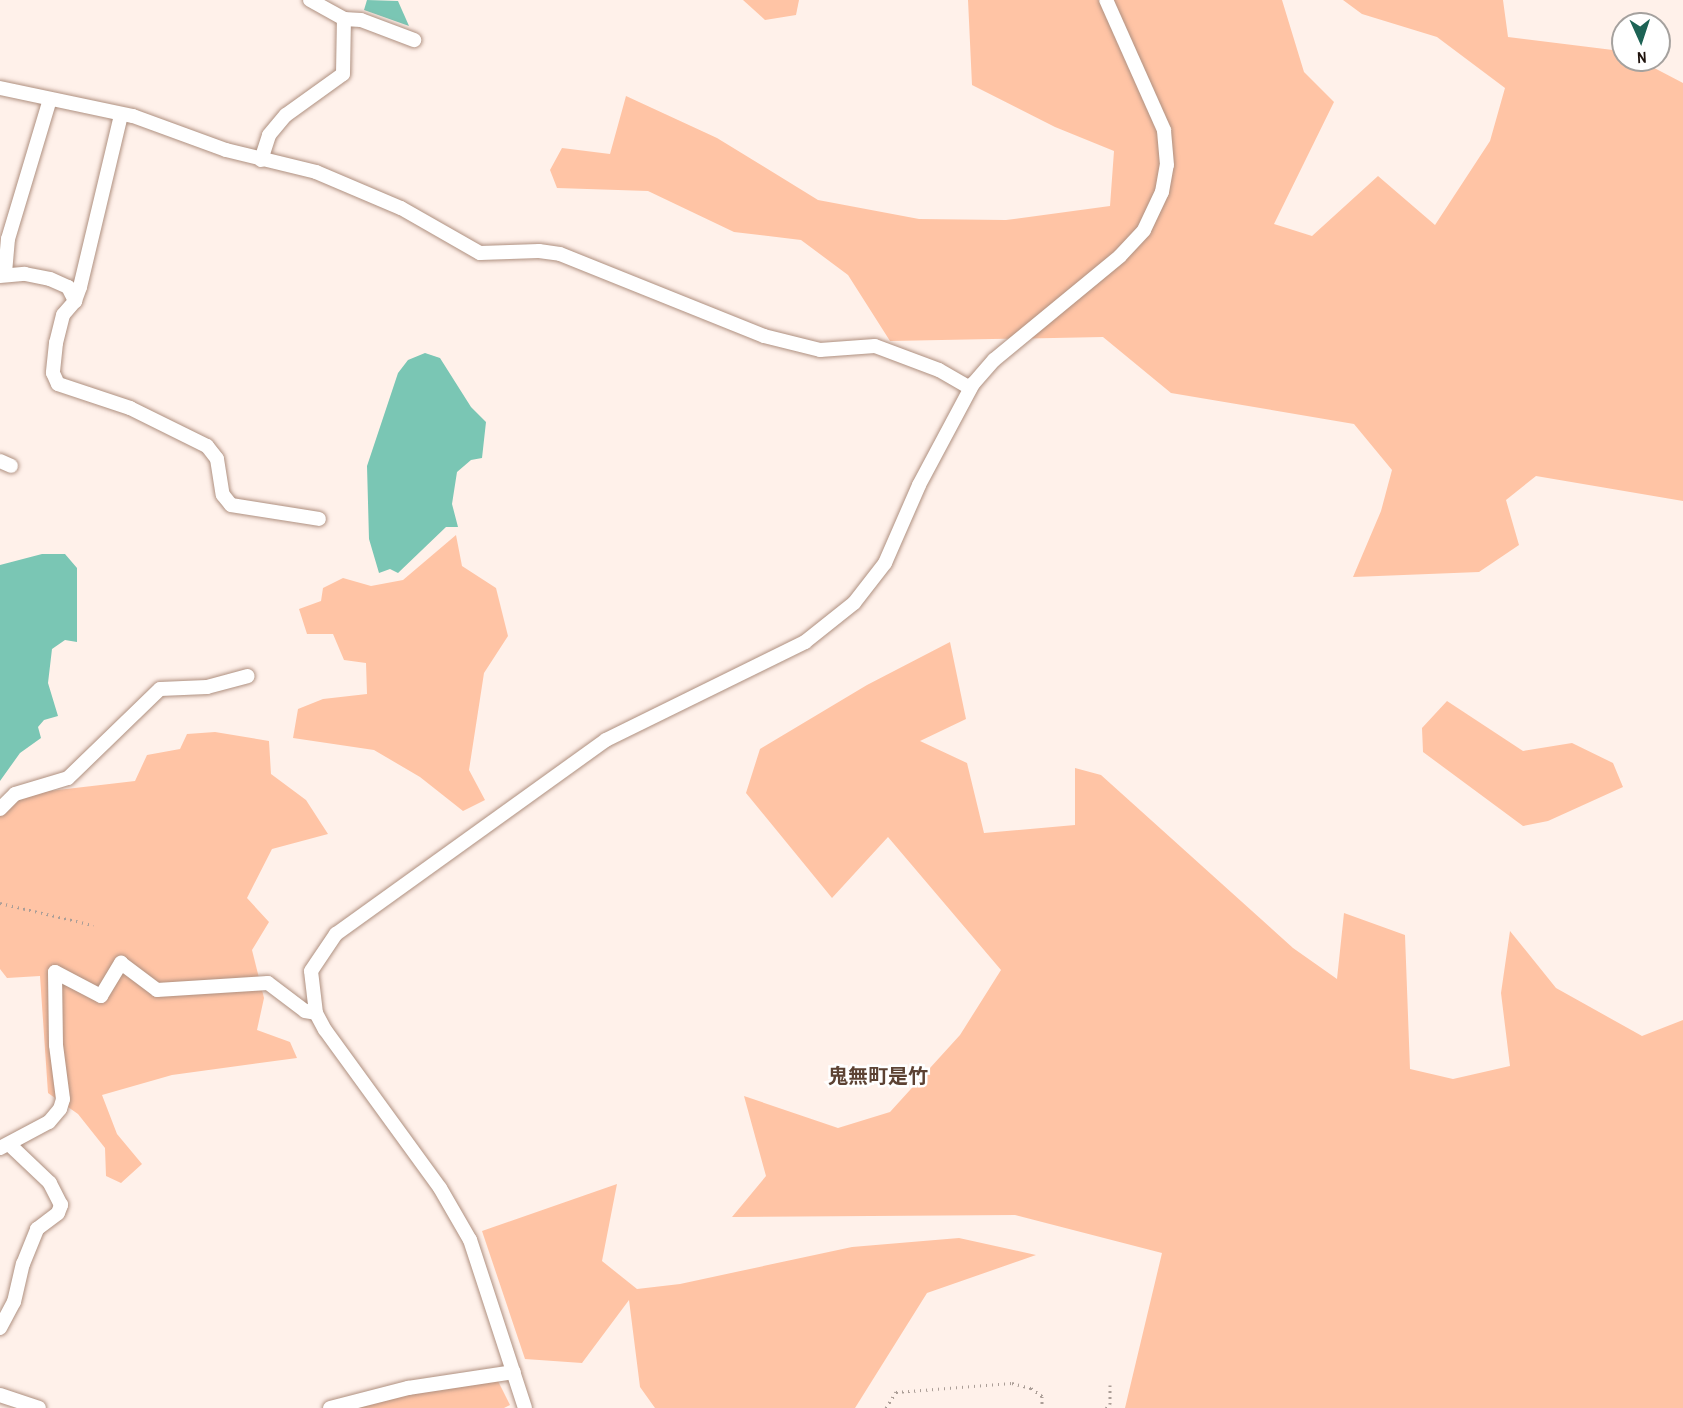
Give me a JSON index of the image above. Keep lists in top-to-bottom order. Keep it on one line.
{"districts":["鬼無町是竹"],"north":"bottom"}
